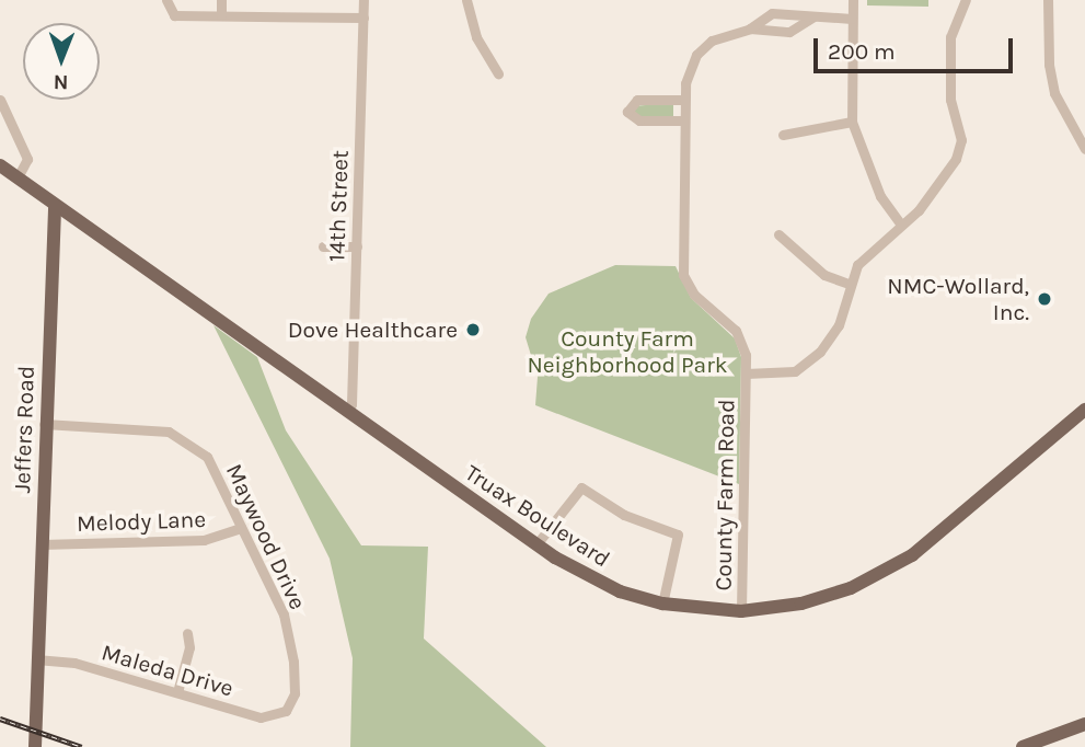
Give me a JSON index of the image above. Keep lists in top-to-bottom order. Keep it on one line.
{"streets":{"main road":["Jeffers Road","Truax Boulevard"],"street":["14th Street","County Farm Road","Melody Lane","Maywood Drive","Maleda Drive"]},"crossings":[["14th Street","Truax Boulevard"],["Jeffers Road","Truax Boulevard"],["Jeffers Road","Melody Lane"],["Jeffers Road","Maywood Drive"],["Jeffers Road","Maleda Drive"],["County Farm Road","Truax Boulevard"],["Melody Lane","Maywood Drive"],["Maywood Drive","Maleda Drive"]],"parks":["County Farm Neighborhood Park"],"places":["NMC-Wollard, Inc.","Dove Healthcare"],"scale_bar":"200 m","north":"bottom"}
